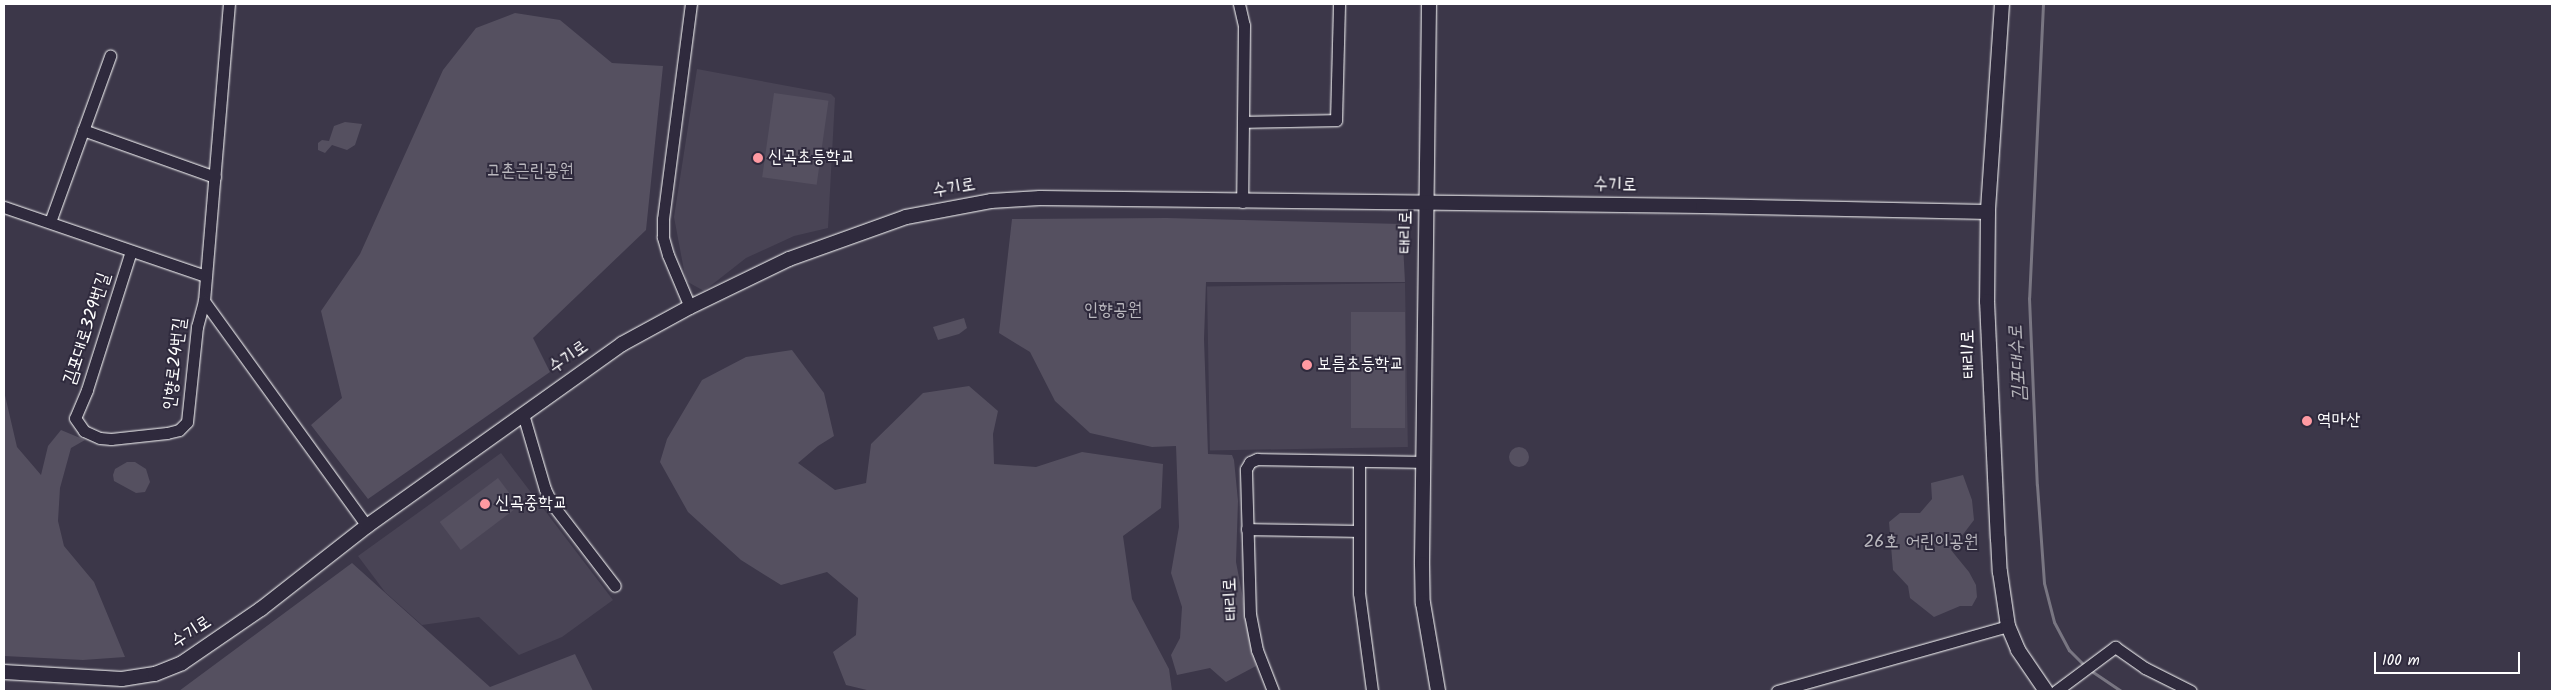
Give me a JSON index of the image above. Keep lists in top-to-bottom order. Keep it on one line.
{"streets":{"street":["수기로","태리로","김포대로329번길","태리1로","인향로24번길"]},"crossings":[["수기로","태리로"],["수기로","태리1로"],["김포대로329번길","인향로24번길"]],"water":["김포대수로"],"parks":["고촌근린공원","인향공원","26호 어린이공원"],"places":["신곡초등학교","보름초등학교","역마산","신곡중학교"],"scale_bar":"100 m"}
